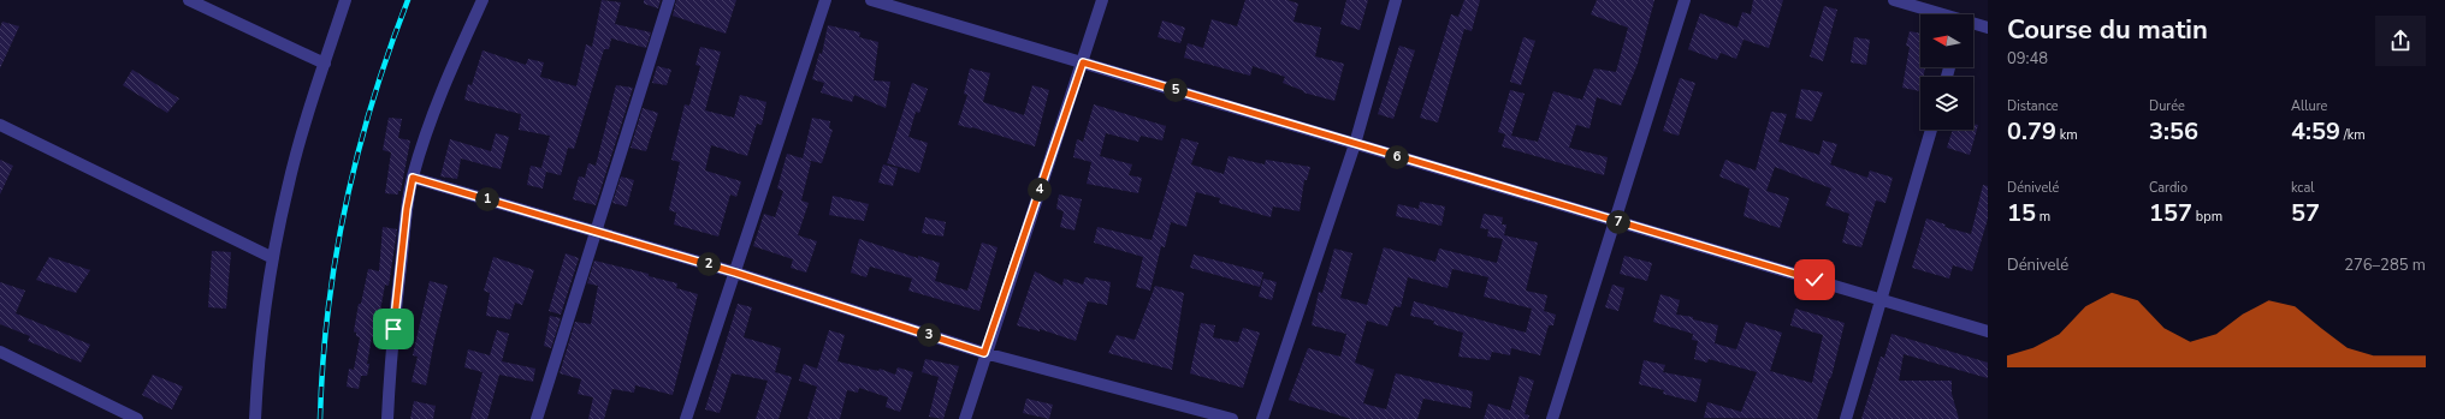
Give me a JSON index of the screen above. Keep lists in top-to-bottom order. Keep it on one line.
{"north":"left","page":{"heading":["Course du matin","09:48"],"pins":["5","6","4","1","7","2","3"],"stats":[["Distance","0.79 km"],["Durée","3:56"],["Allure","4:59 /km"],["Dénivelé","15 m"],["Cardio","157 bpm"],["kcal","57"]],"chart":["Dénivelé","276–285 m"]}}
